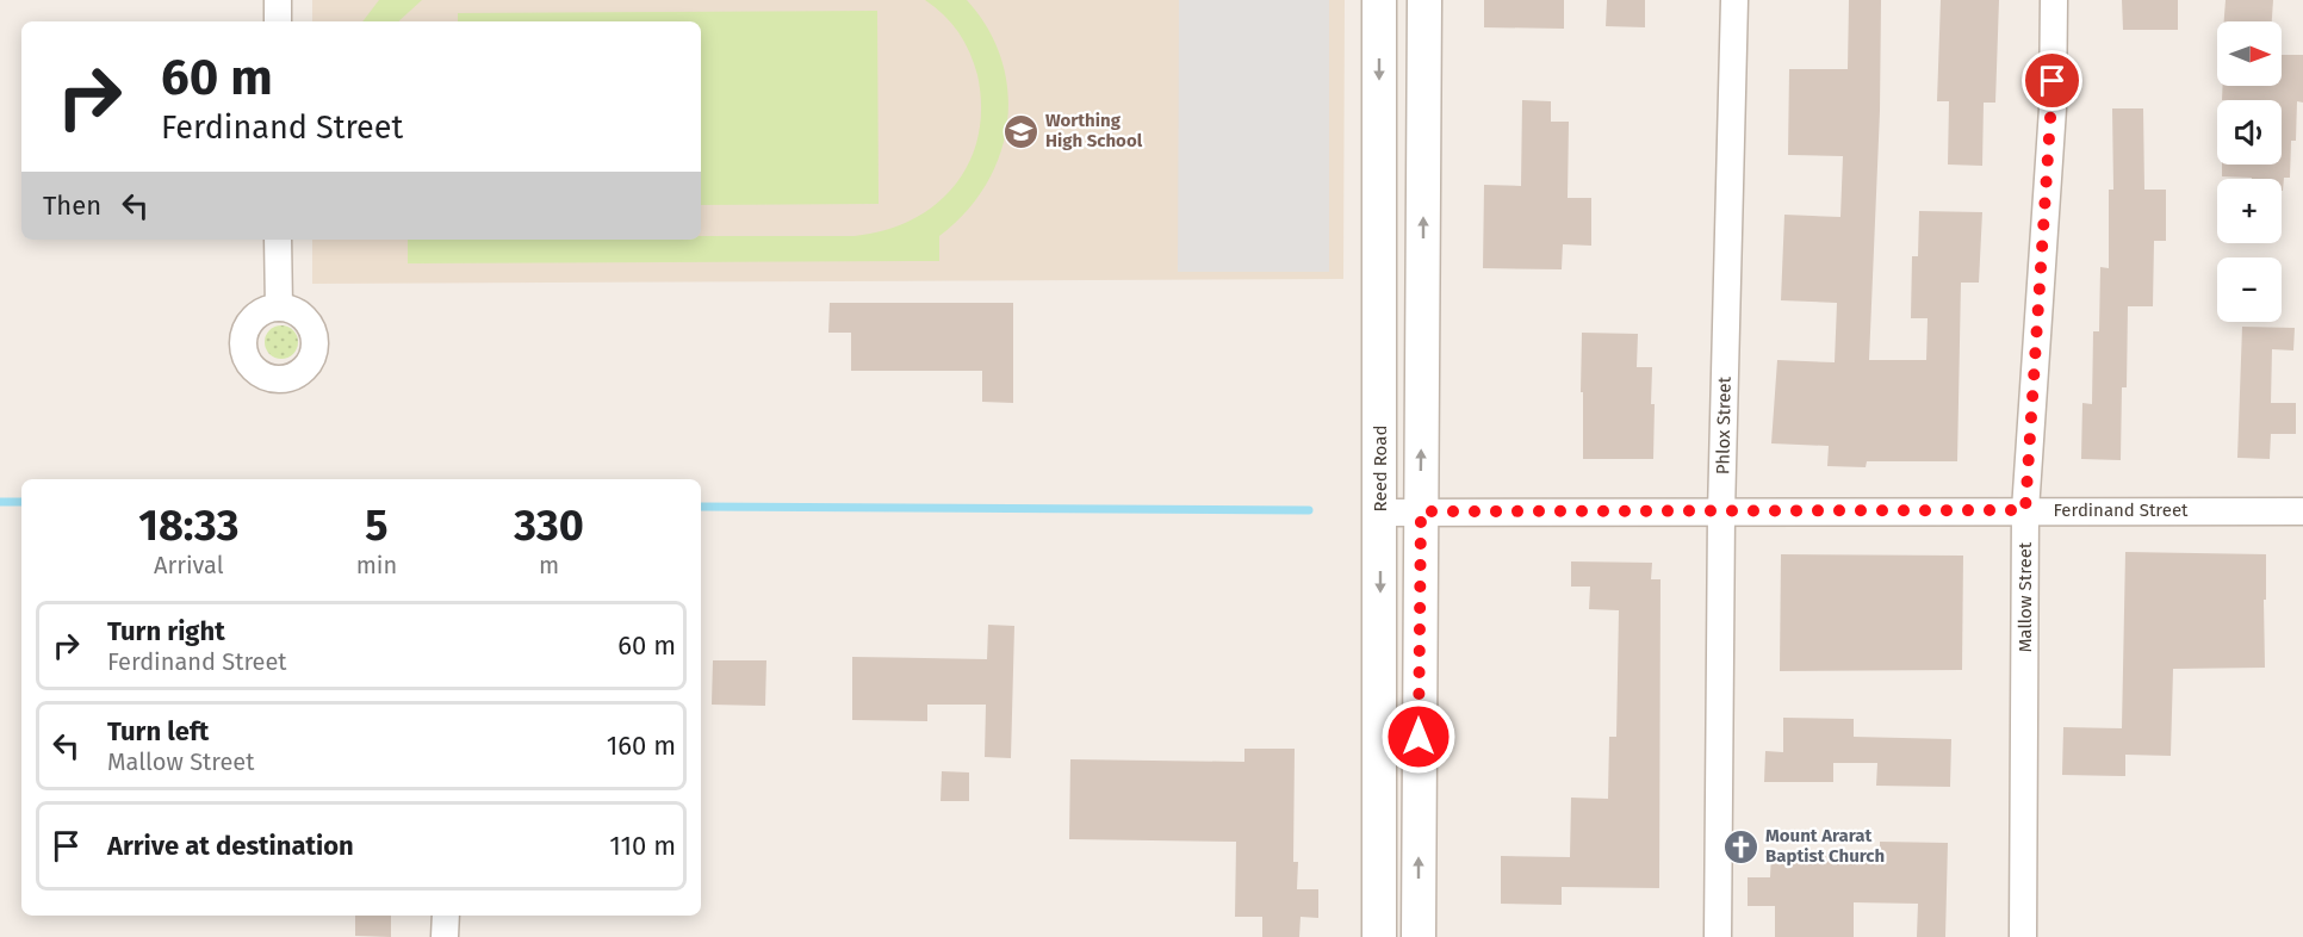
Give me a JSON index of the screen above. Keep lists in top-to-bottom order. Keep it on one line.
{"streets":{"street":["Phlox Street","Reed Road","Ferdinand Street","Mallow Street"]},"crossings":[["Phlox Street","Ferdinand Street"],["Reed Road","Ferdinand Street"],["Ferdinand Street","Mallow Street"]],"places":{"school or university":["Worthing High School"],"church":["Mount Ararat Baptist Church"]},"north":"right","page":{"map_buttons":["+","−"],"turn":["60 m","Ferdinand Street"],"then":"Then","eta":["18:33","Arrival","5","min","330","m"],"list":[{"name":"Turn right","note":"Ferdinand Street","value":"60 m"},{"name":"Turn left","note":"Mallow Street","value":"160 m"},{"name":"Arrive at destination","value":"110 m"}]}}
